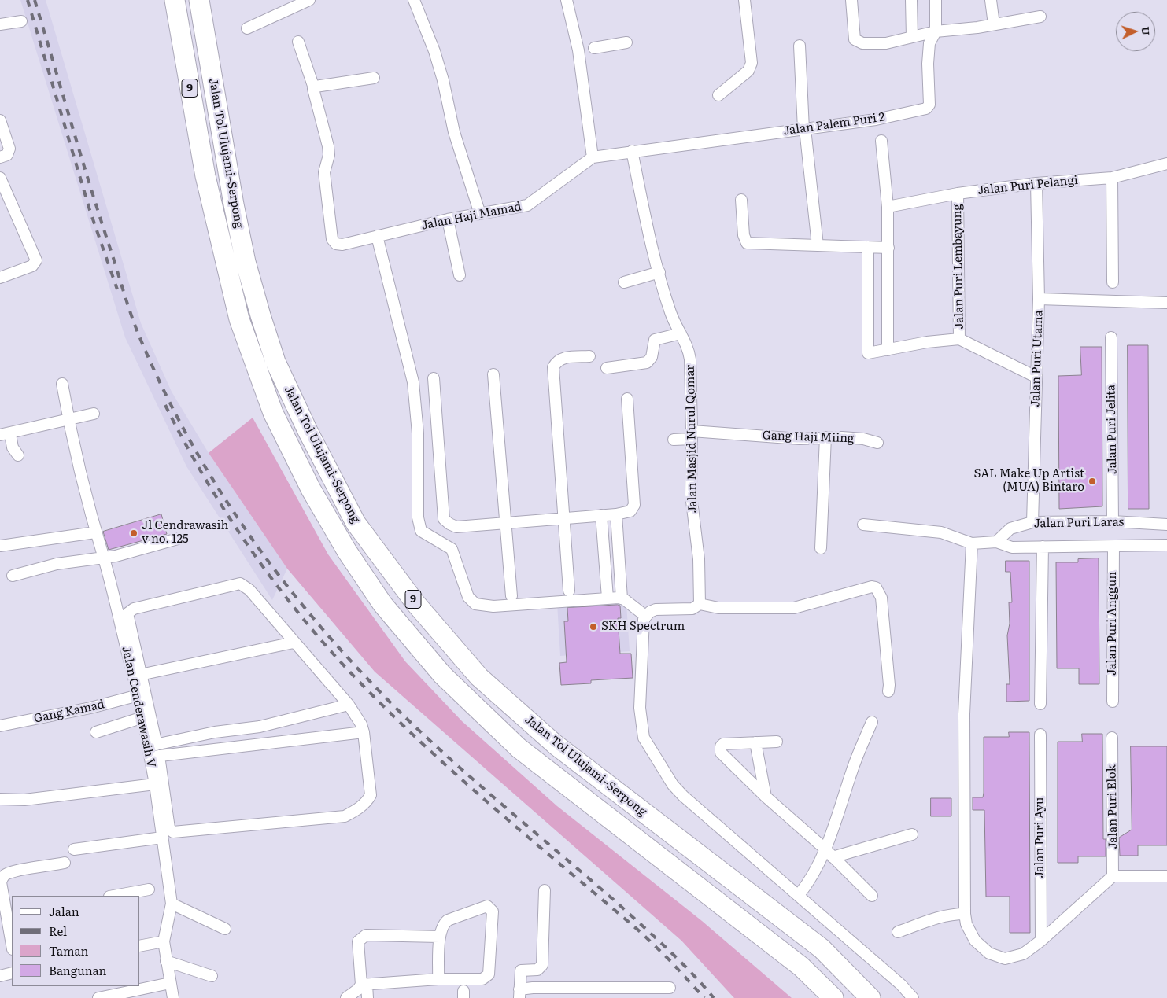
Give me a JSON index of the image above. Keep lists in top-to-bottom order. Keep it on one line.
{"streets":{"highway":["9","Jalan Tol Ulujami–Serpong"],"street":["Jalan Palem Puri 2","Jalan Puri Pelangi","Jalan Haji Mamad","Jalan Puri Lembayung","Jalan Puri Utama","Jalan Puri Jelita","Gang Haji Miing","Jalan Masjid Nurul Qomar","Jalan Puri Laras","Jalan Puri Anggun","Jalan Cenderawasih V","Gang Kamad","Jalan Puri Elok","Jalan Puri Ayu"]},"crossings":[["Jalan Palem Puri 2","Jalan Masjid Nurul Qomar"],["Jalan Puri Pelangi","Jalan Puri Lembayung"],["Jalan Puri Utama","Jalan Puri Laras"],["Jalan Puri Jelita","Jalan Puri Laras"],["Gang Haji Miing","Jalan Masjid Nurul Qomar"],["Jalan Puri Laras","Jalan Puri Anggun"],["Jalan Cenderawasih V","Gang Kamad"]],"places":["SAL Make Up Artist (MUA) Bintaro","Jl Cendrawasih v no. 125","SKH Spectrum"],"legend":["Jalan","Rel","Taman","Bangunan"],"north":"right"}
